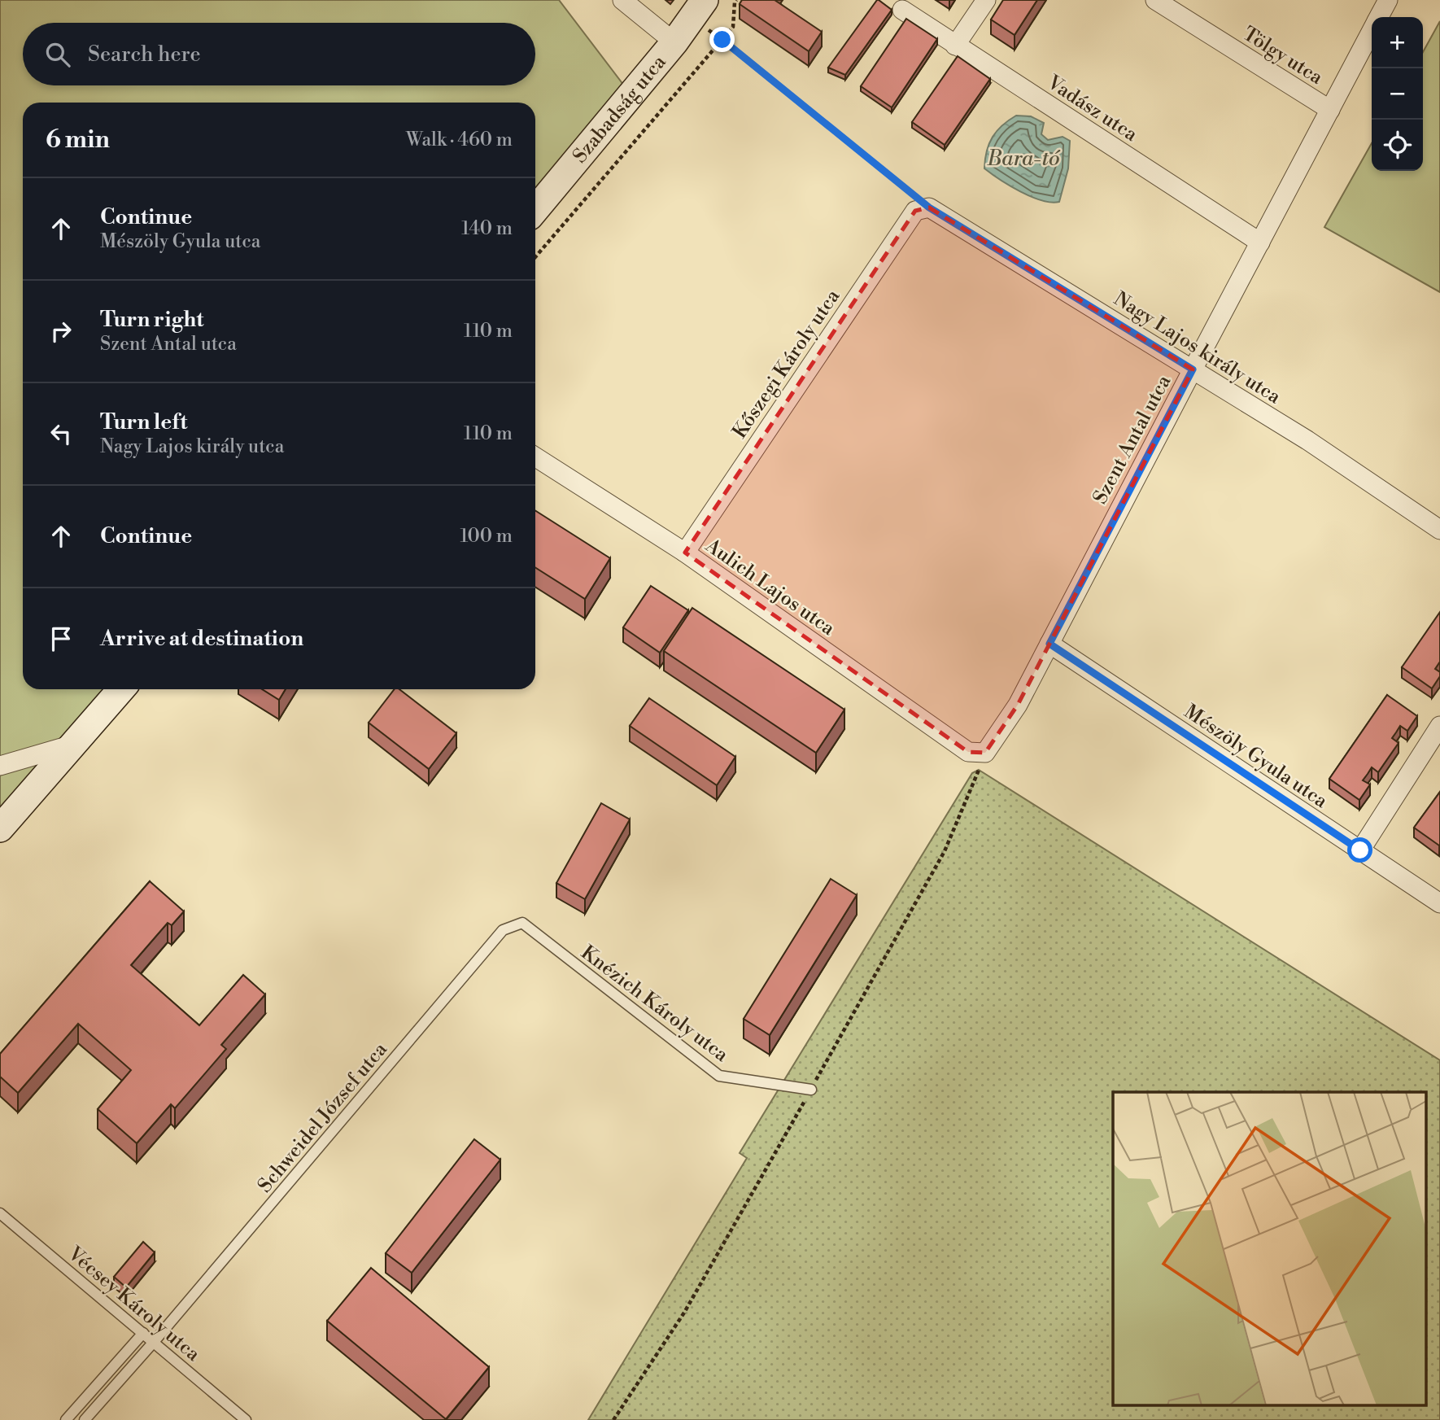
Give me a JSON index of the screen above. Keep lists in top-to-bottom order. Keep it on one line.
{"streets":{"main road":["Szabadság utca"],"street":["Tölgy utca","Vadász utca","Nagy Lajos király utca","Kőszegi Károly utca","Szent Antal utca","Aulich Lajos utca","Mészöly Gyula utca"],"lane":["Knézich Károly utca","Schweidel József utca","Vécsey Károly utca"]},"crossings":[["Tölgy utca","Szent Antal utca"],["Vadász utca","Szent Antal utca"],["Nagy Lajos király utca","Kőszegi Károly utca"],["Nagy Lajos király utca","Szent Antal utca"],["Kőszegi Károly utca","Aulich Lajos utca"],["Szent Antal utca","Aulich Lajos utca"],["Szent Antal utca","Mészöly Gyula utca"],["Knézich Károly utca","Schweidel József utca"],["Schweidel József utca","Vécsey Károly utca"]],"water":["Bara-tó"],"page":{"map_buttons":["+","−"],"search":"Search here","heading":["6 min","Walk · 460 m"],"list":[["Continue","Mészöly Gyula utca","140 m"],["Turn right","Szent Antal utca","110 m"],["Turn left","Nagy Lajos király utca","110 m"],["Continue","100 m"],"Arrive at destination"]}}
